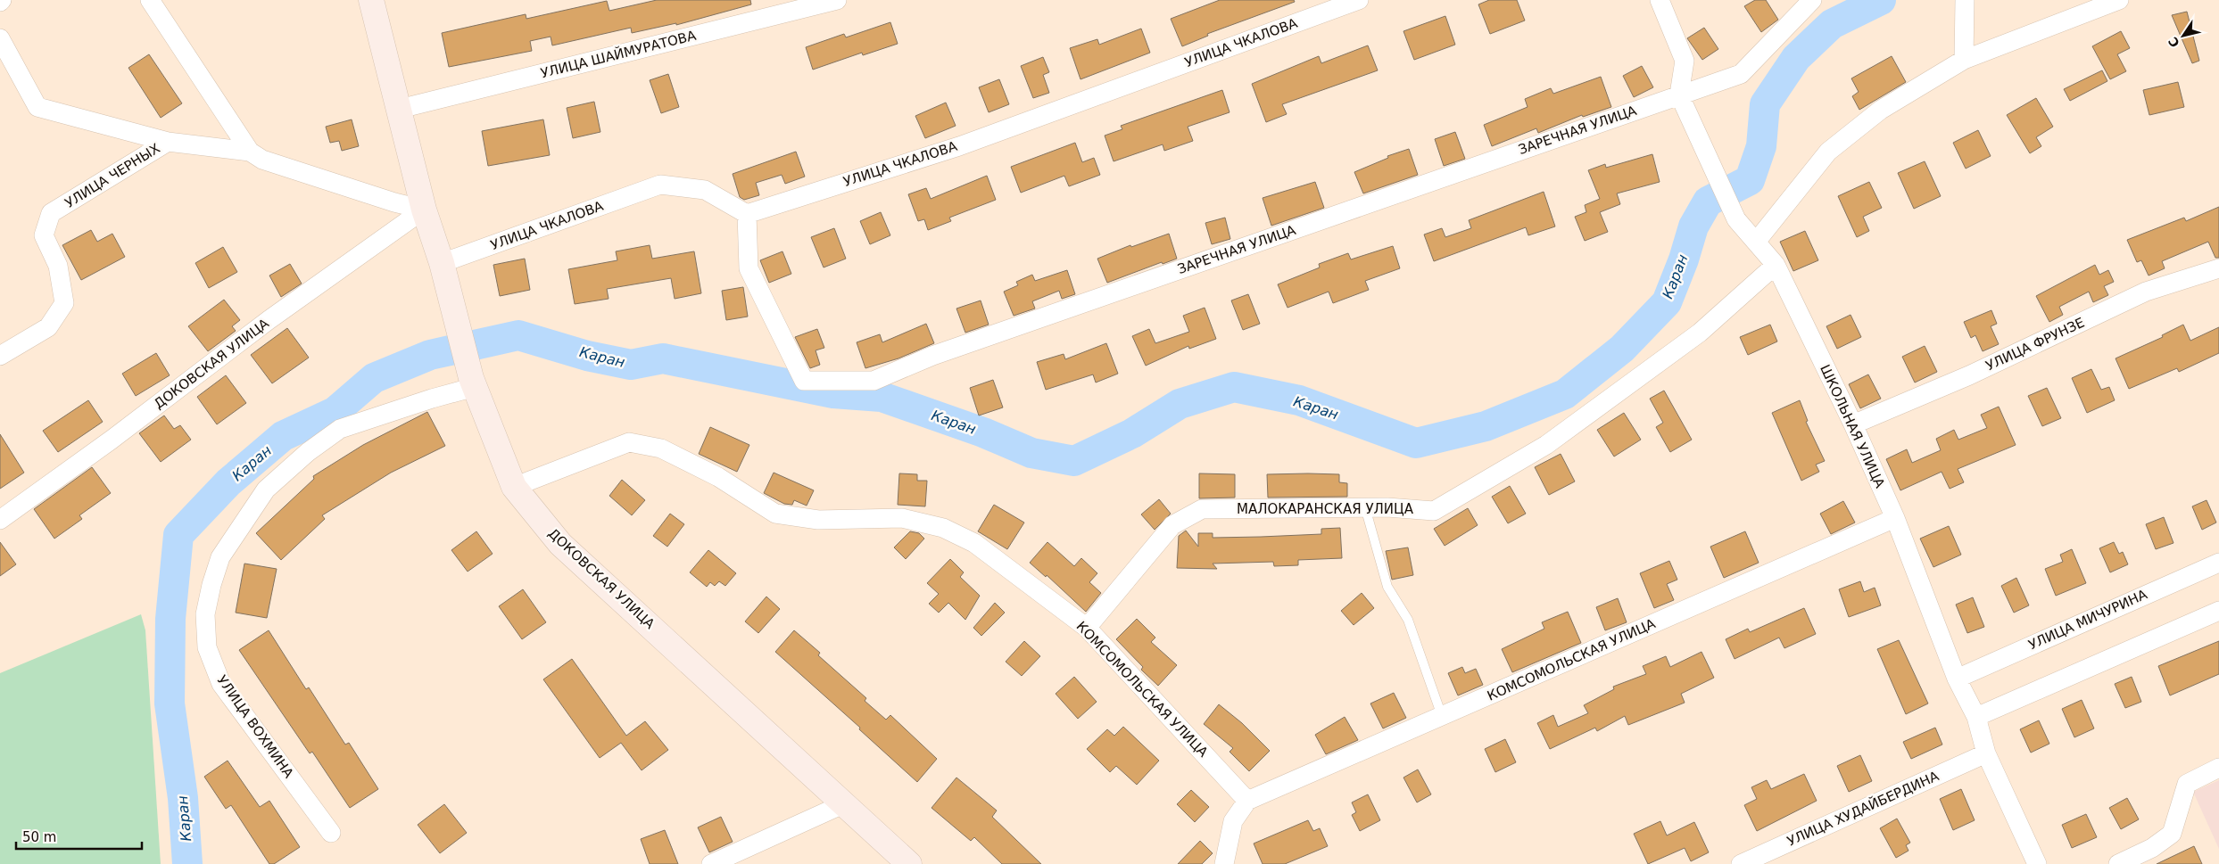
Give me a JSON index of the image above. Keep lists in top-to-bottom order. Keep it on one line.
{"streets":{"main road":["ДОКОВСКАЯ УЛИЦА"],"street":["УЛИЦА ЧКАЛОВА","УЛИЦА ШАЙМУРАТОВА","ЗАРЕЧНАЯ УЛИЦА","УЛИЦА ЧЕРНЫХ","УЛИЦА ФРУНЗЕ","ШКОЛЬНАЯ УЛИЦА","МАЛОКАРАНСКАЯ УЛИЦА","УЛИЦА МИЧУРИНА","КОМСОМОЛЬСКАЯ УЛИЦА","УЛИЦА ВОХМИНА","УЛИЦА ХУДАЙБЕРДИНА"]},"crossings":[["УЛИЦА ЧКАЛОВА","ЗАРЕЧНАЯ УЛИЦА"],["УЛИЦА ЧКАЛОВА","ДОКОВСКАЯ УЛИЦА"],["УЛИЦА ШАЙМУРАТОВА","ДОКОВСКАЯ УЛИЦА"],["ЗАРЕЧНАЯ УЛИЦА","ШКОЛЬНАЯ УЛИЦА"],["УЛИЦА ЧЕРНЫХ","ДОКОВСКАЯ УЛИЦА"],["УЛИЦА ФРУНЗЕ","ШКОЛЬНАЯ УЛИЦА"],["ДОКОВСКАЯ УЛИЦА","КОМСОМОЛЬСКАЯ УЛИЦА"],["ДОКОВСКАЯ УЛИЦА","УЛИЦА ВОХМИНА"],["ШКОЛЬНАЯ УЛИЦА","МАЛОКАРАНСКАЯ УЛИЦА"],["ШКОЛЬНАЯ УЛИЦА","УЛИЦА МИЧУРИНА"],["ШКОЛЬНАЯ УЛИЦА","КОМСОМОЛЬСКАЯ УЛИЦА"],["ШКОЛЬНАЯ УЛИЦА","УЛИЦА ХУДАЙБЕРДИНА"],["МАЛОКАРАНСКАЯ УЛИЦА","КОМСОМОЛЬСКАЯ УЛИЦА"]],"water":["Каран"],"scale_bar":"50 m","north":"bottom left"}
